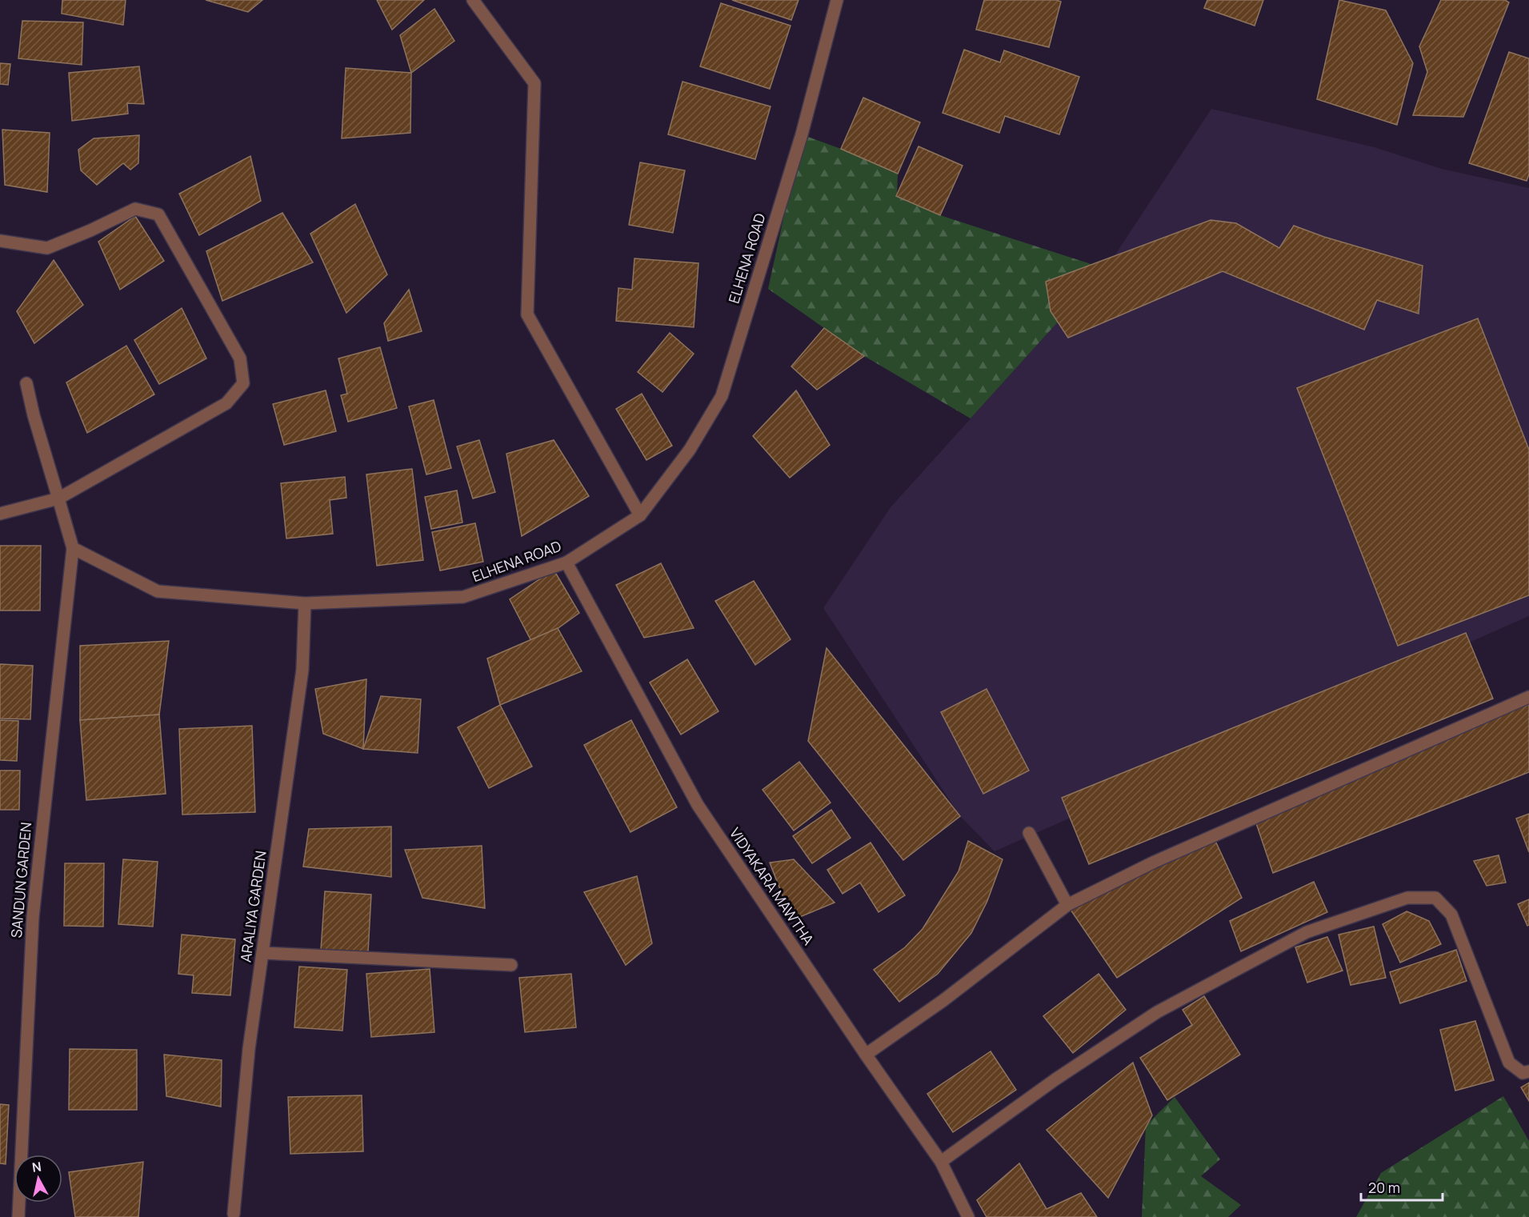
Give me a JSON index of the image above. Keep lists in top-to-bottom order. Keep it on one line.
{"streets":{"street":["ELHENA ROAD","SANDUN GARDEN","VIDYAKARA MAWTHA","ARALIYA GARDEN"]},"crossings":[["ELHENA ROAD","SANDUN GARDEN"],["ELHENA ROAD","VIDYAKARA MAWTHA"],["ELHENA ROAD","ARALIYA GARDEN"]],"scale_bar":"20 m","north":"top"}
